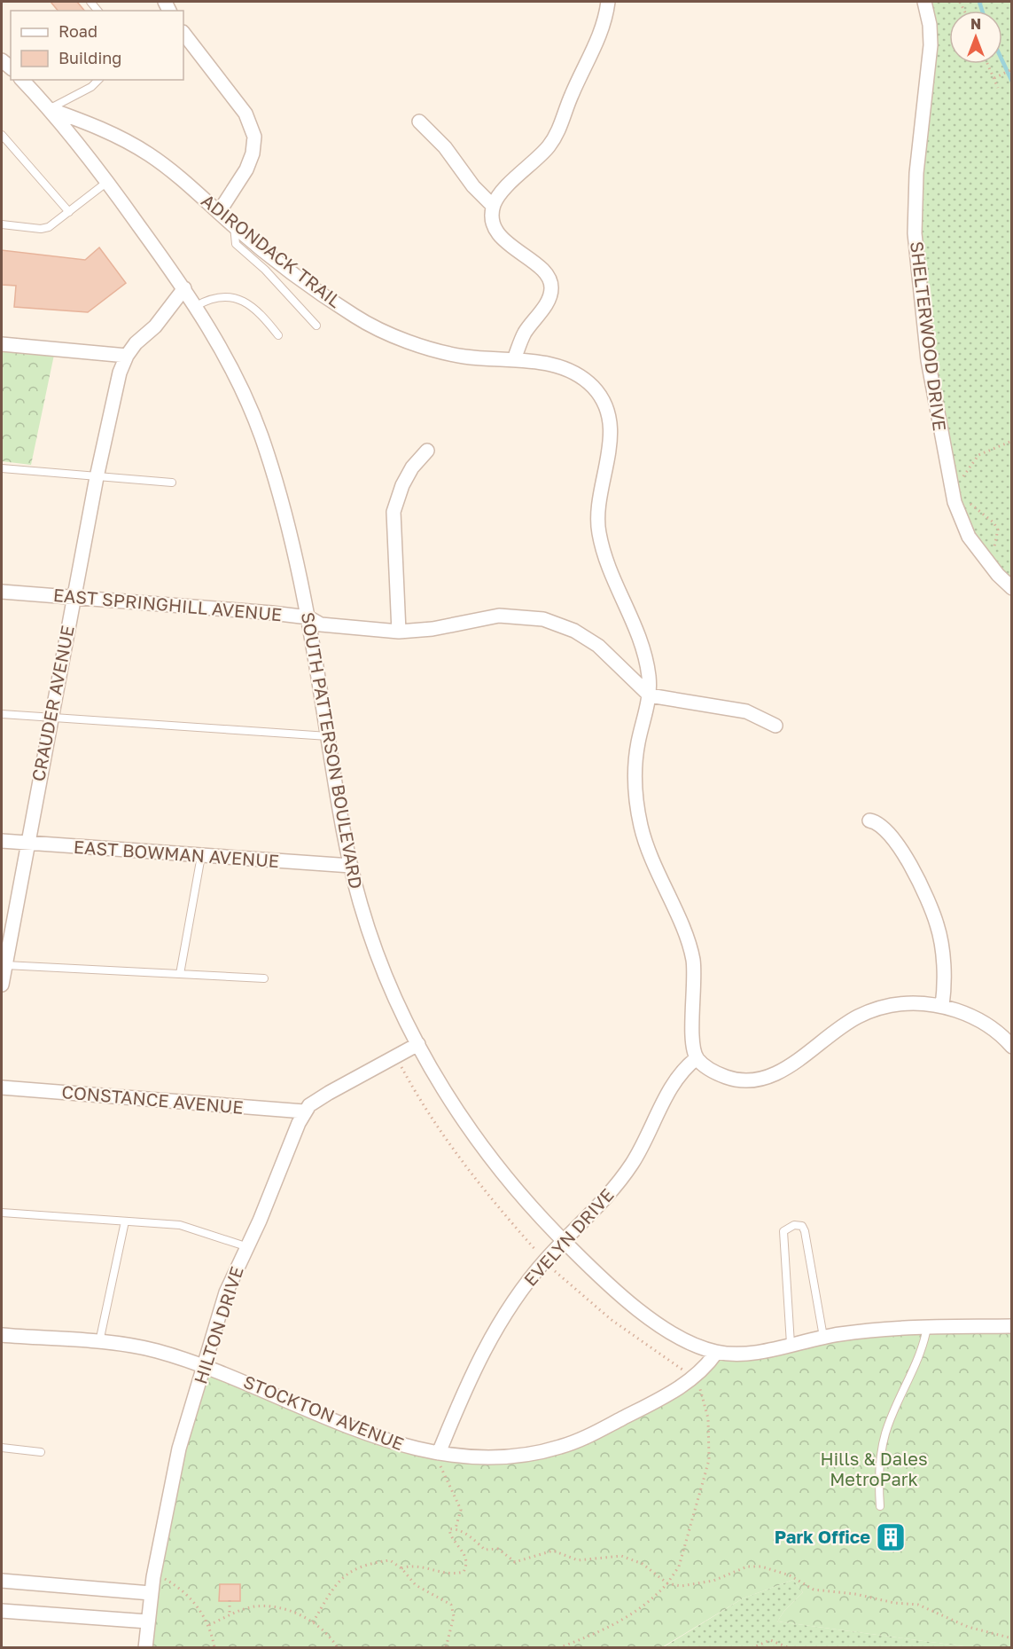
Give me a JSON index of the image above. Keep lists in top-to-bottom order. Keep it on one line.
{"streets":{"street":["ADIRONDACK TRAIL","SHELTERWOOD DRIVE","EAST SPRINGHILL AVENUE","CRAUDER AVENUE","SOUTH PATTERSON BOULEVARD","EAST BOWMAN AVENUE","CONSTANCE AVENUE","EVELYN DRIVE","HILTON DRIVE","STOCKTON AVENUE"]},"crossings":[["ADIRONDACK TRAIL","EAST SPRINGHILL AVENUE"],["ADIRONDACK TRAIL","SOUTH PATTERSON BOULEVARD"],["ADIRONDACK TRAIL","EVELYN DRIVE"],["EAST SPRINGHILL AVENUE","CRAUDER AVENUE"],["EAST SPRINGHILL AVENUE","SOUTH PATTERSON BOULEVARD"],["CRAUDER AVENUE","SOUTH PATTERSON BOULEVARD"],["CRAUDER AVENUE","EAST BOWMAN AVENUE"],["SOUTH PATTERSON BOULEVARD","EAST BOWMAN AVENUE"],["SOUTH PATTERSON BOULEVARD","EVELYN DRIVE"],["SOUTH PATTERSON BOULEVARD","STOCKTON AVENUE"],["CONSTANCE AVENUE","HILTON DRIVE"],["EVELYN DRIVE","STOCKTON AVENUE"],["HILTON DRIVE","STOCKTON AVENUE"]],"parks":["Hills & Dales MetroPark"],"places":{"building":["Park Office"]},"legend":["Road","Building"],"north":"top"}
